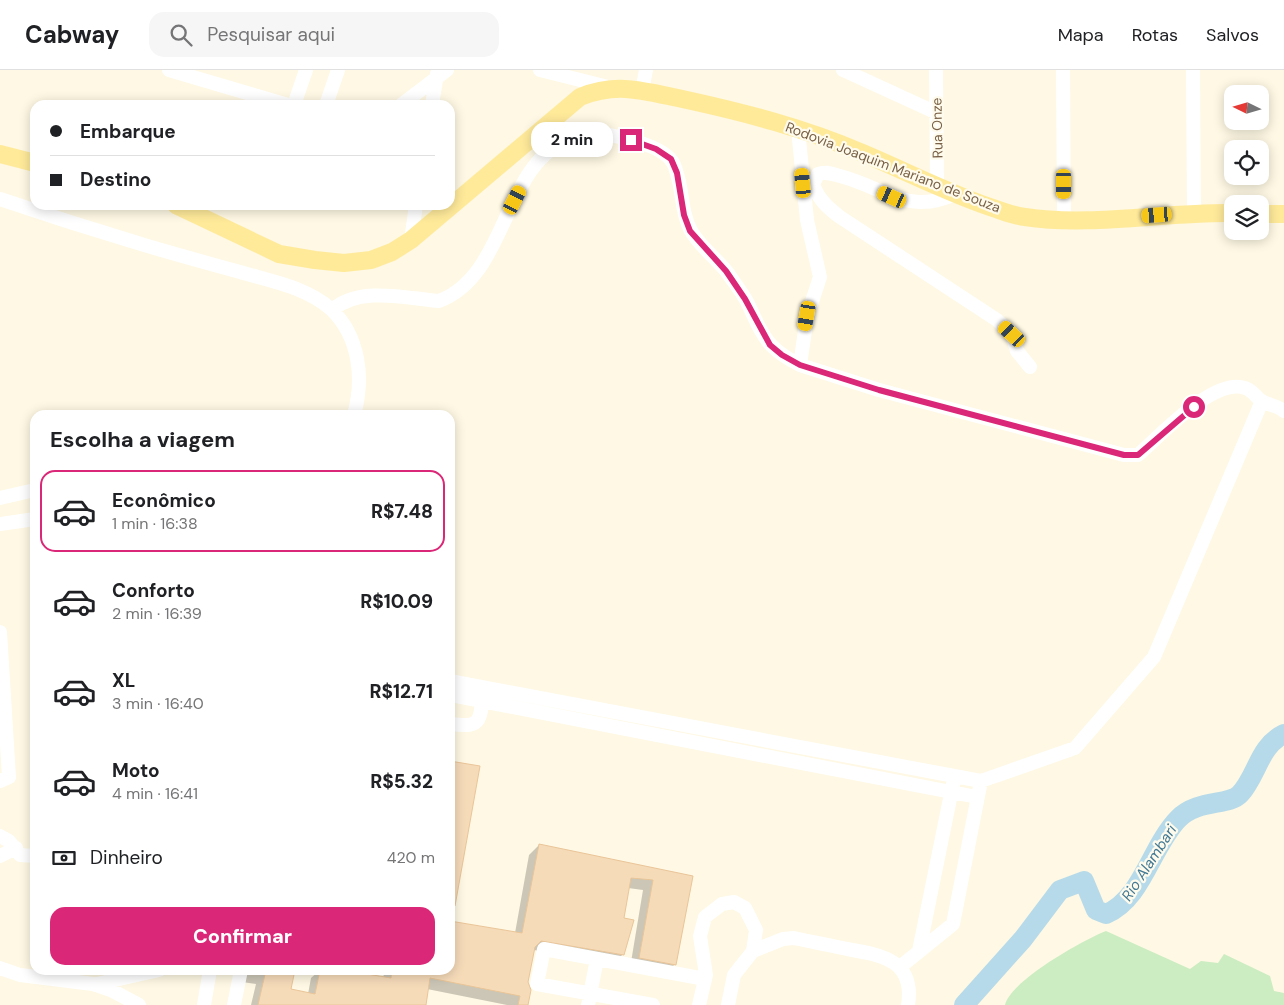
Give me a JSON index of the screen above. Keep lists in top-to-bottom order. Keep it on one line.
{"streets":{"main road":["Rodovia Joaquim Mariano de Souza"],"street":["Rua Onze"]},"crossings":[["Rua Onze","Rodovia Joaquim Mariano de Souza"]],"water":["Rio Alambari"],"north":"left","page":{"header":"Cabway","search":"Pesquisar aqui","nav":["Mapa","Rotas","Salvos"],"banner":["Embarque","Destino"],"bubble":"2 min","heading":"Escolha a viagem","list":[{"name":"Econômico","note":"1 min · 16:38","value":"R$7.48"},{"name":"Conforto","note":"2 min · 16:39","value":"R$10.09"},{"name":"XL","note":"3 min · 16:40","value":"R$12.71"},{"name":"Moto","note":"4 min · 16:41","value":"R$5.32"}],"pay":["Dinheiro","420 m"],"buttons":"Confirmar"}}
